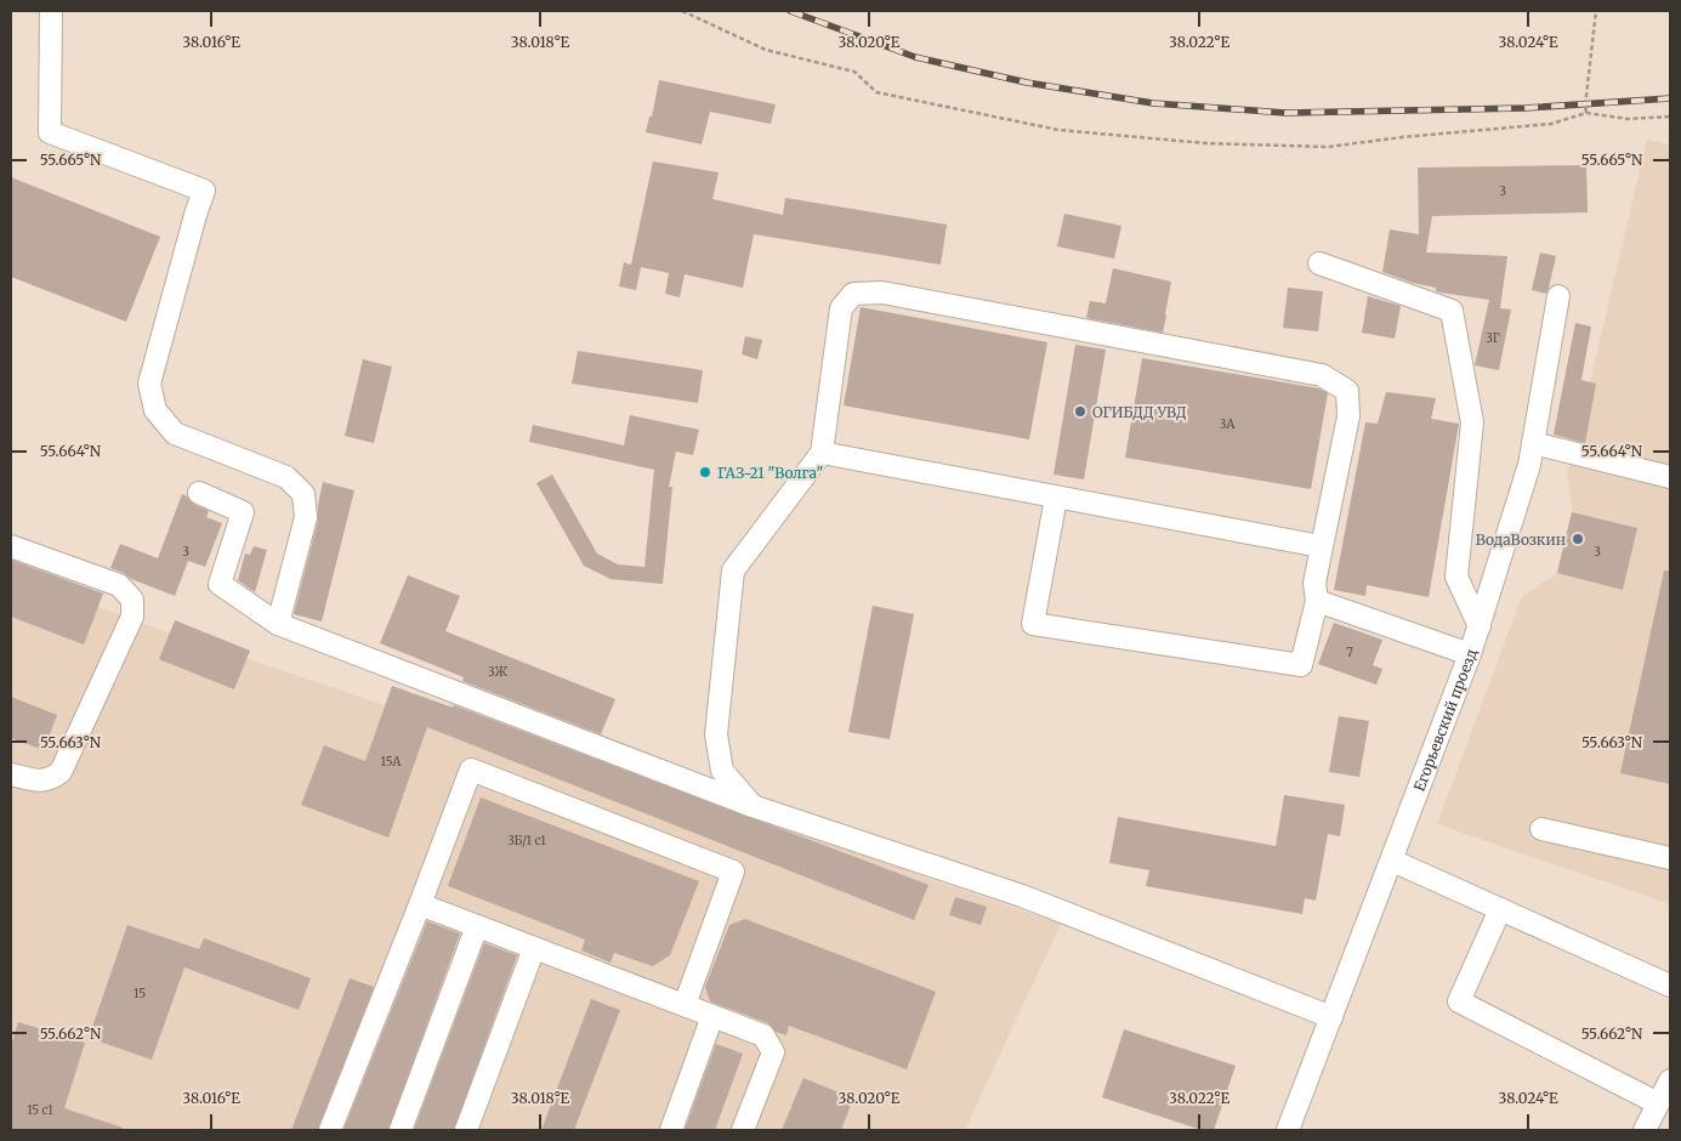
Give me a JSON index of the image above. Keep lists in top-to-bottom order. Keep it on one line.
{"streets":{"street":["Егорьевский проезд"]},"places":["ОГИБДД УВД","ГАЗ-21 \"Волга\"","ВодаВозкин"],"house_numbers":["3","3Г","3А","3","3","7","3Ж","15А","3Б/1 с1","15","15 с1"],"coordinates":["38.016°E","38.018°E","38.020°E","38.022°E","38.024°E","55.665°N","55.664°N","55.663°N","55.662°N"]}
